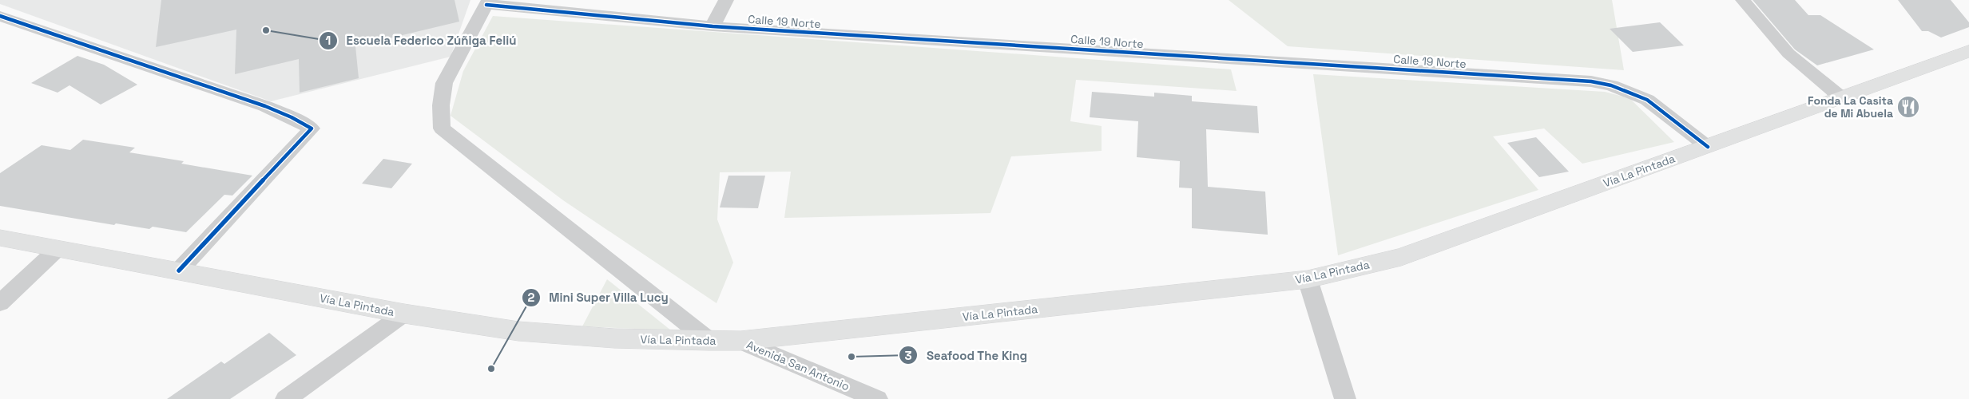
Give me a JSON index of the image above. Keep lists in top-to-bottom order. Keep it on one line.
{"streets":{"main road":["Vía La Pintada"],"street":["Calle 19 Norte","Avenida San Antonio"]},"crossings":[["Calle 19 Norte","Vía La Pintada"],["Vía La Pintada","Avenida San Antonio"]],"places":{"other":["Escuela Federico Zúñiga Feliú","Seafood The King","Mini Super Villa Lucy"],"restaurant":["Fonda La Casita de Mi Abuela"]}}
